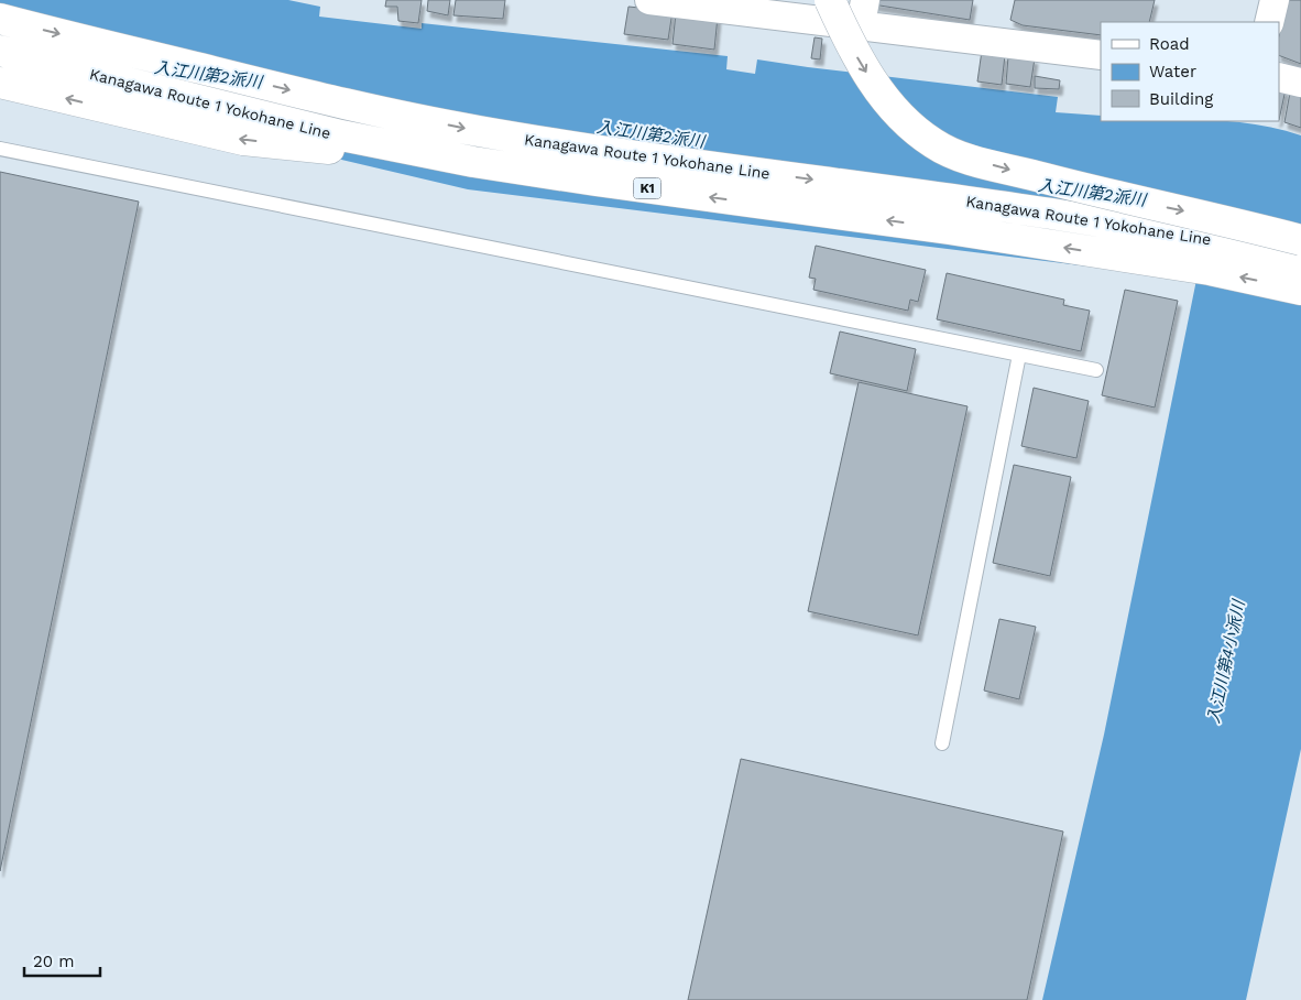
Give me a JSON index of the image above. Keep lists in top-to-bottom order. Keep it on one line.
{"streets":{"highway":["Kanagawa Route 1 Yokohane Line","K1"]},"water":["入江川第2派川","入江川第4小派川"],"legend":["Road","Water","Building"],"scale_bar":"20 m"}
